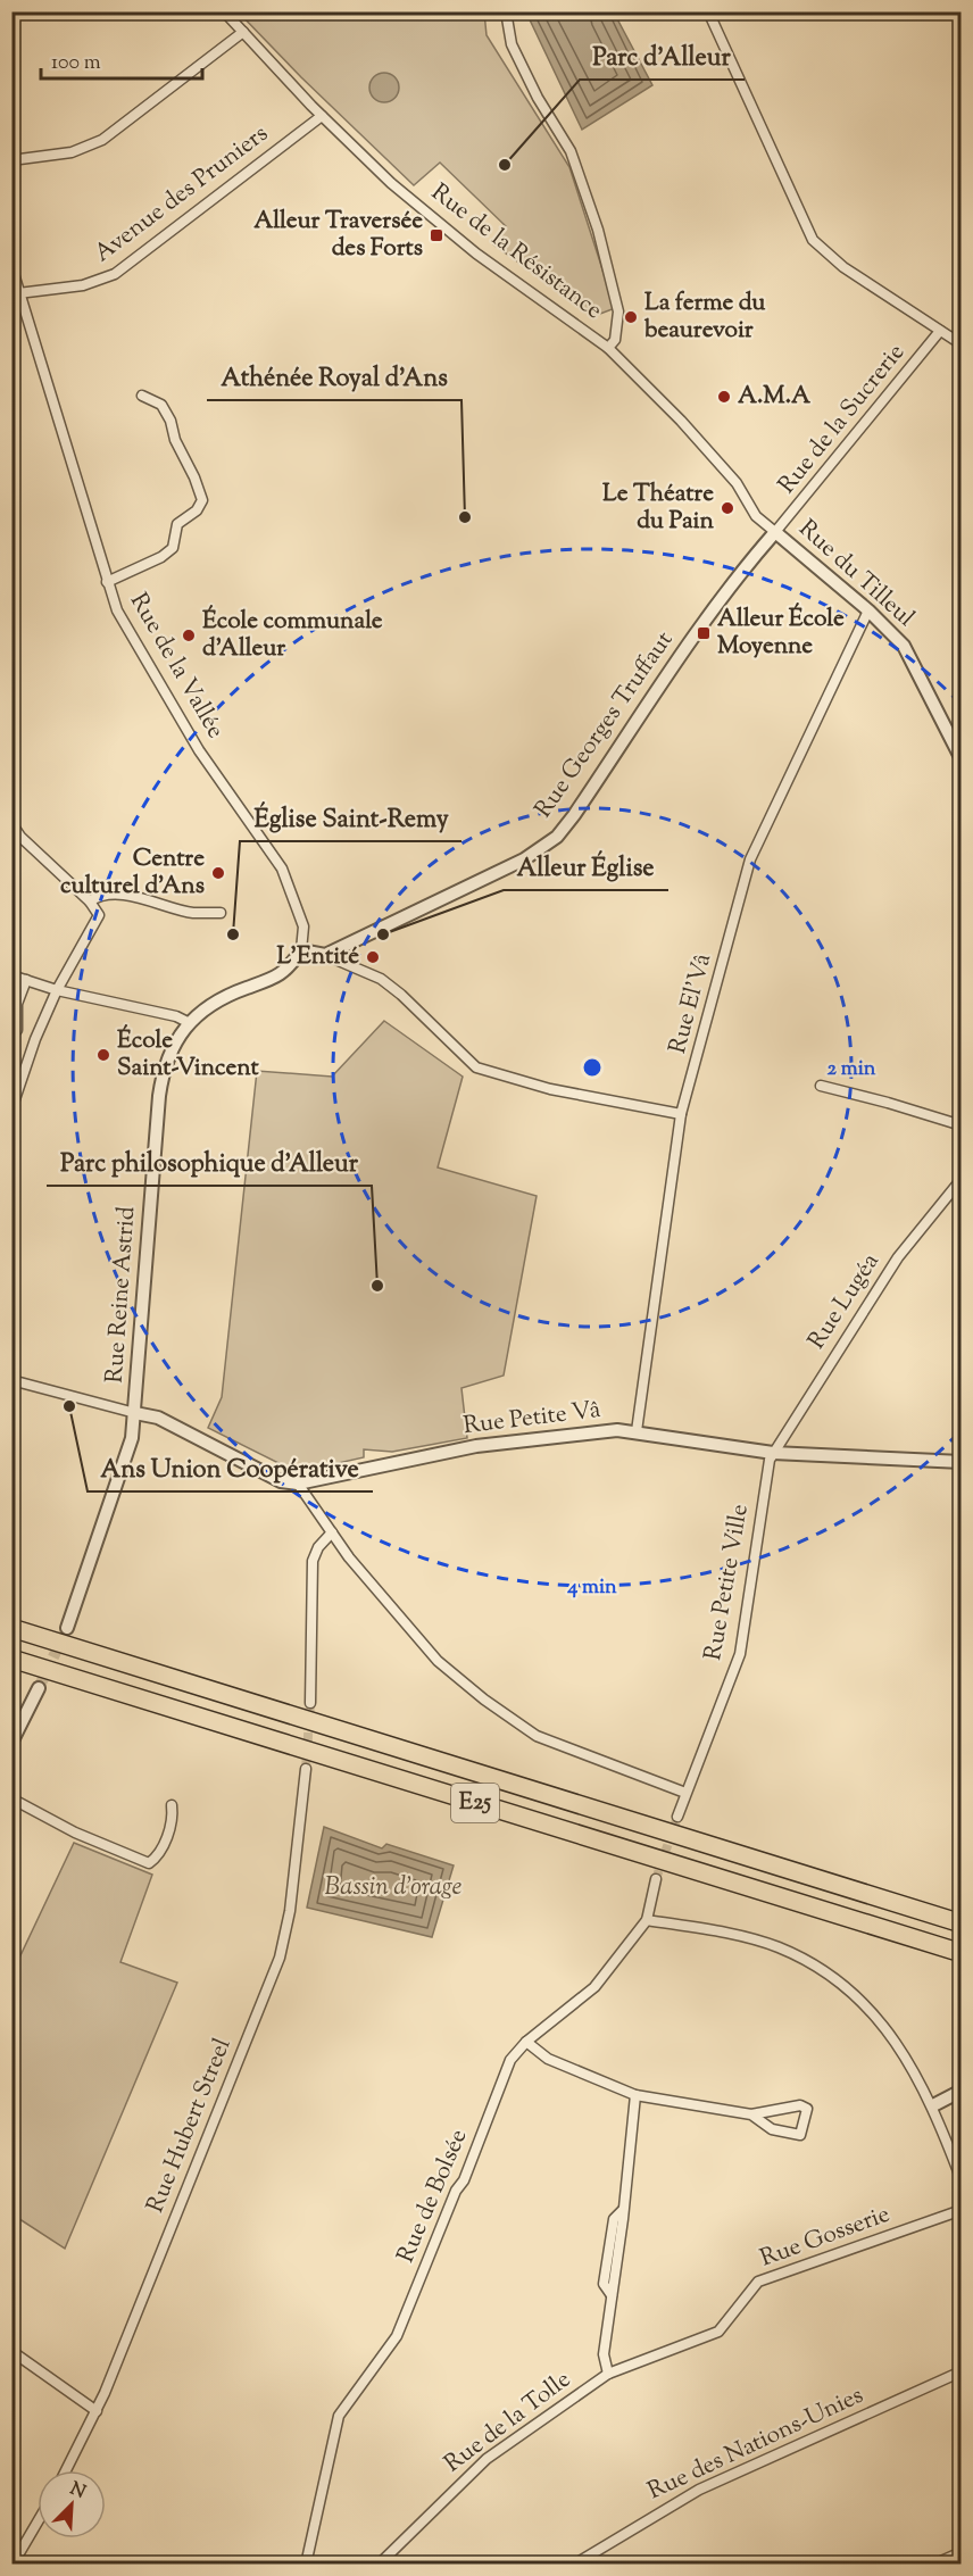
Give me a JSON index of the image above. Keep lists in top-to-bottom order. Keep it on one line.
{"streets":{"highway":["E25"],"street":["Avenue des Pruniers","Rue de la Résistance","Rue de la Sucrerie","Rue du Tilleul","Rue de la Vallée","Rue Georges Truffaut","Rue El'Vâ","Rue Reine Astrid","Rue Lugéa","Rue Petite Vâ","Rue Petite Ville","Rue Hubert Streel","Rue de Bolsée","Rue Gosserie","Rue de la Tolle","Rue des Nations-Unies"]},"crossings":[["Avenue des Pruniers","Rue de la Résistance"],["Avenue des Pruniers","Rue de la Vallée"],["Rue de la Résistance","Rue de la Sucrerie"],["Rue de la Résistance","Rue du Tilleul"],["Rue de la Résistance","Rue Georges Truffaut"],["Rue de la Sucrerie","Rue du Tilleul"],["Rue de la Sucrerie","Rue Georges Truffaut"],["Rue du Tilleul","Rue Georges Truffaut"],["Rue du Tilleul","Rue El'Vâ"],["Rue de la Vallée","Rue Reine Astrid"],["Rue El'Vâ","Rue Petite Vâ"],["Rue Lugéa","Rue Petite Vâ"],["Rue Lugéa","Rue Petite Ville"],["Rue Petite Vâ","Rue Petite Ville"],["Rue Gosserie","Rue de la Tolle"]],"water":["Bassin d'orage"],"places":{"other":["Parc d'Alleur","La ferme du beaurevoir","A.M.A","Le Théatre du Pain","Athénée Royal d’Ans","École communale d'Alleur","Centre culturel d'Ans","Église Saint-Remy","Alleur Église","L'Entité","École Saint-Vincent","Parc philosophique d'Alleur","Ans Union Coopérative"],"transit":["Alleur Traversée des Forts","Alleur École Moyenne"]},"scale_bar":"100 m","north":"top right","rings":["2 min","4 min"]}
